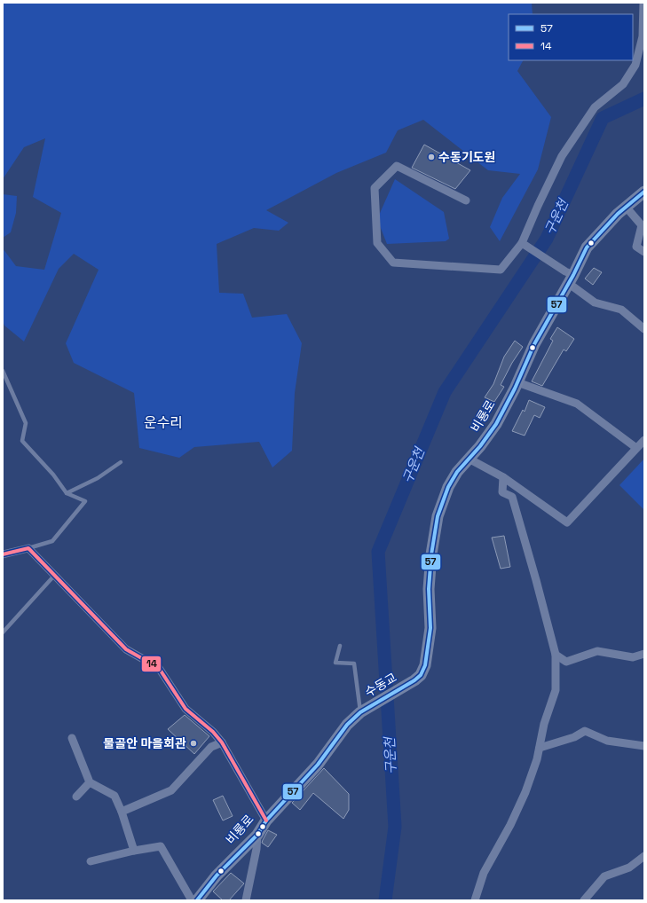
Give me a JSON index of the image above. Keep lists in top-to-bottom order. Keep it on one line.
{"streets":{"main road":["비룡로","수동교"]},"crossings":[["비룡로","수동교"]],"districts":["운수리"],"water":["구운천"],"places":["수동기도원","물골안 마을회관"],"lines":["transit line 57","transit line 14"],"legend":["57","14"]}
